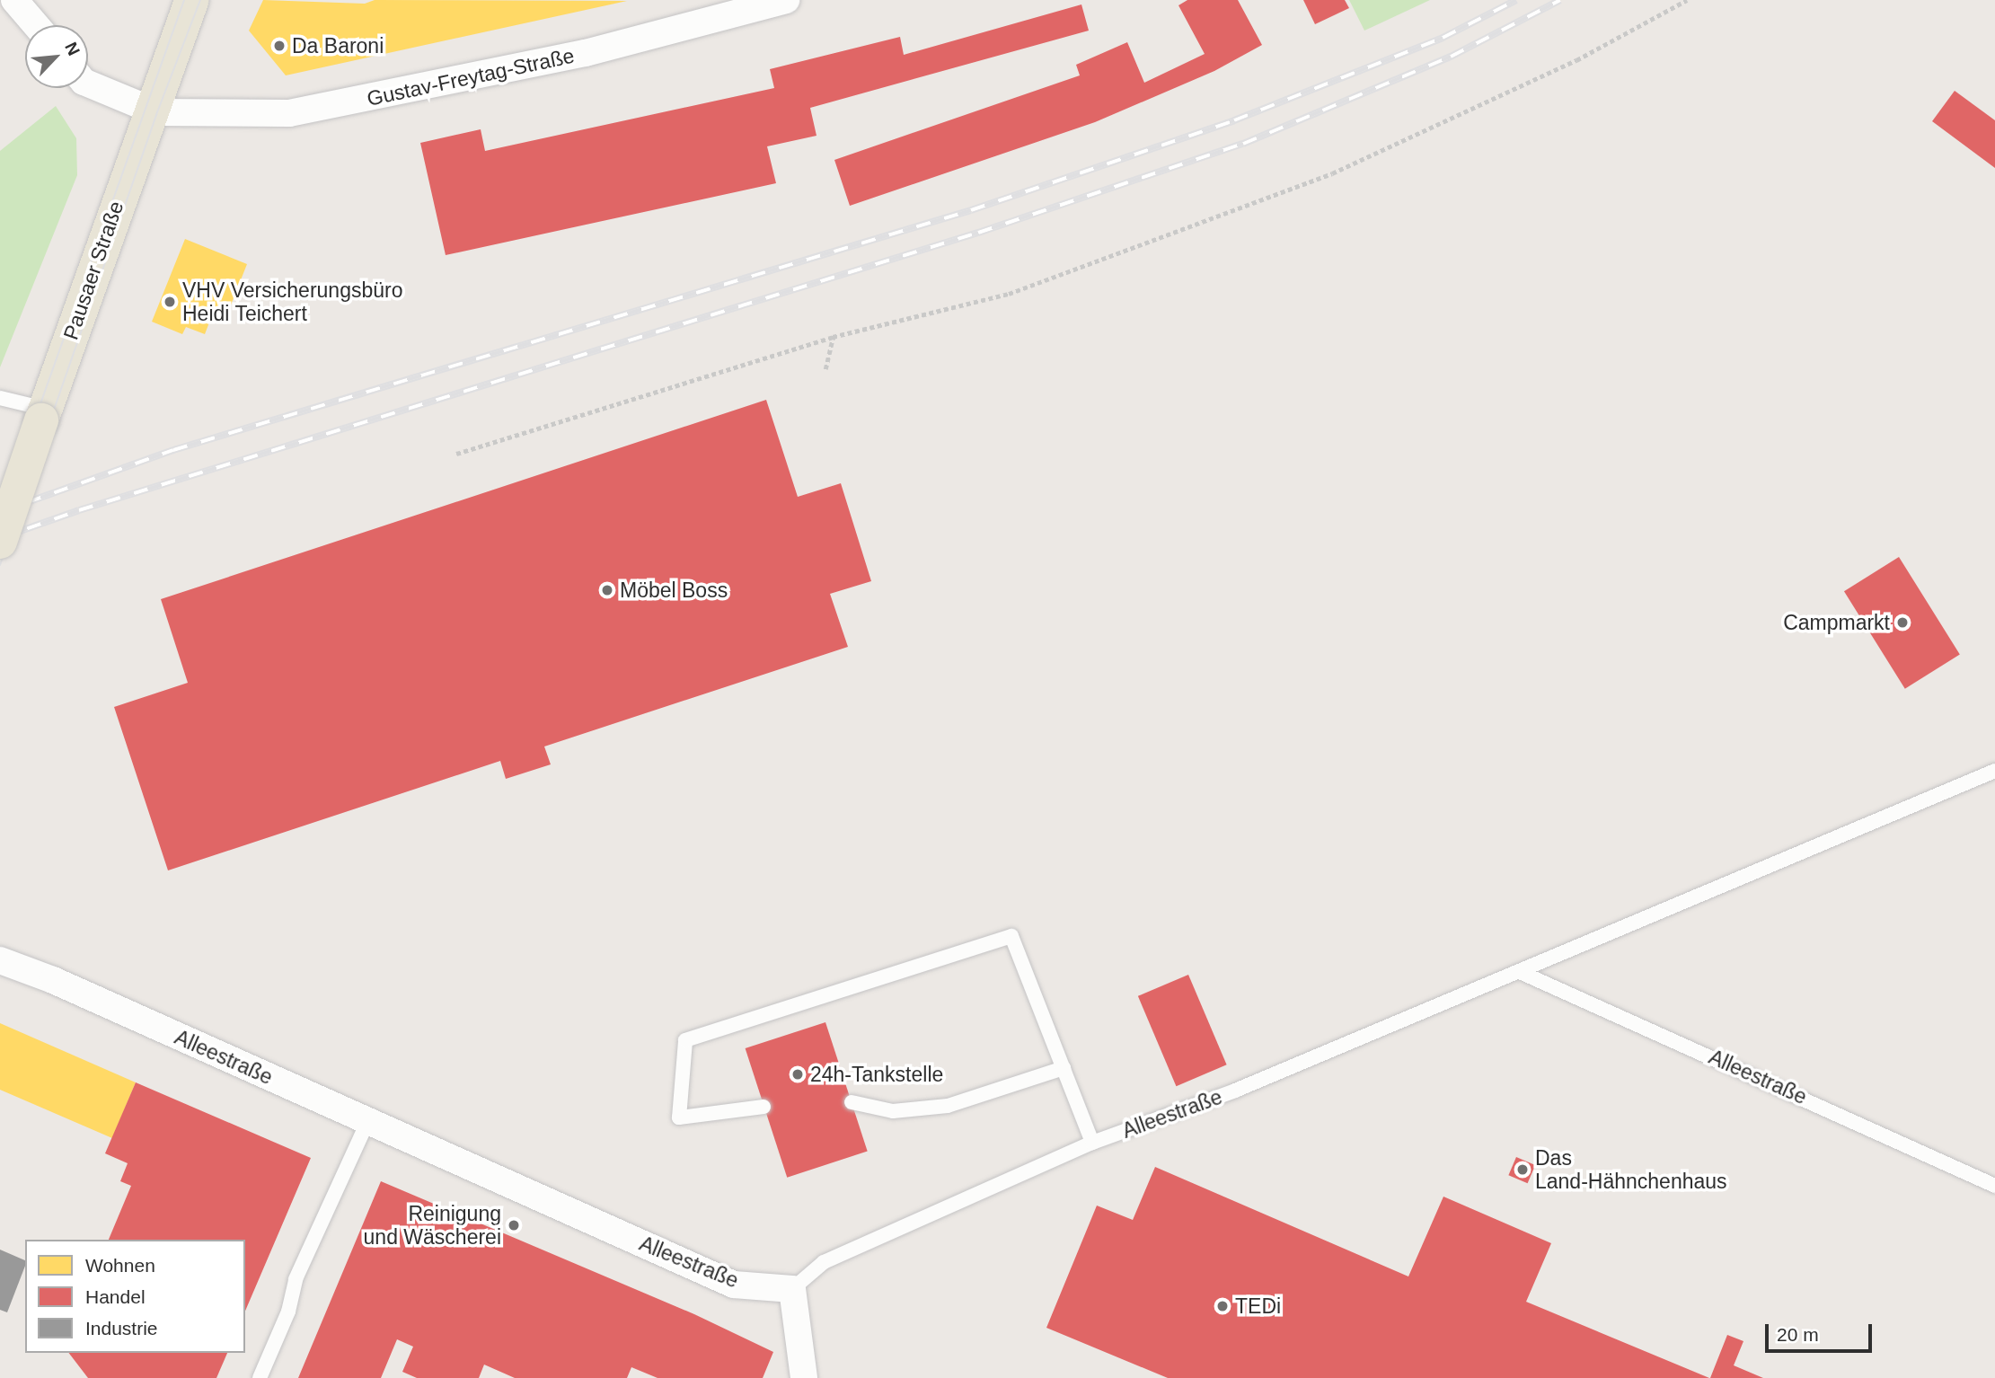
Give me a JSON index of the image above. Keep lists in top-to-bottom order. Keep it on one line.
{"streets":{"main road":["Pausaer Straße"],"street":["Gustav-Freytag-Straße","Alleestraße"]},"crossings":[["Gustav-Freytag-Straße","Pausaer Straße"]],"places":["Da Baroni","VHV Versicherungsbüro Heidi Teichert","Möbel Boss","Campmarkt","24h-Tankstelle","Das Land-Hähnchenhaus","Reinigung und Wäscherei","TEDi"],"legend":["Wohnen","Handel","Industrie"],"scale_bar":"20 m","north":"top right"}
